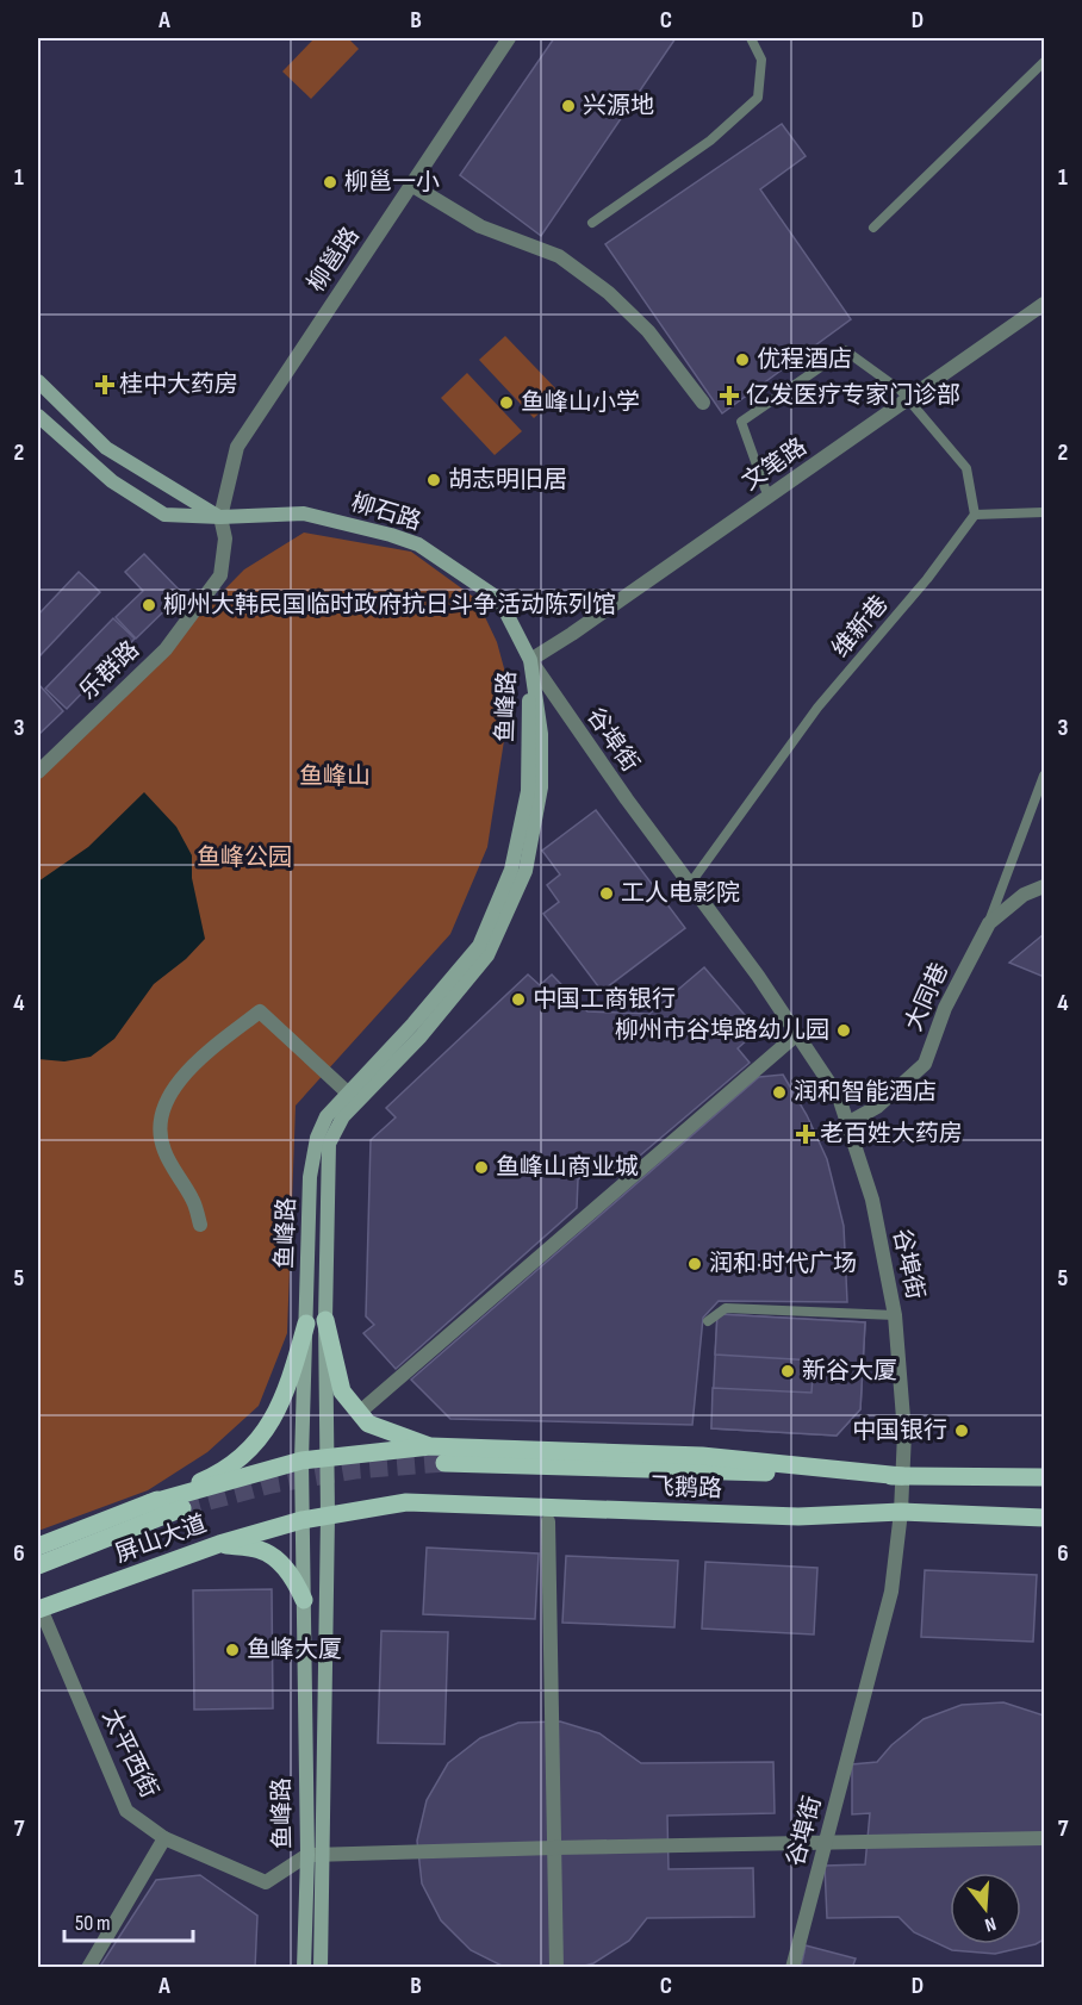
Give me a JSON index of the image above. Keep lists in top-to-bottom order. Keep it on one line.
{"streets":{"main road":["柳石路","鱼峰路","飞鹅路","屏山大道"],"street":["柳邕路","文笔路","乐群路","谷埠街","大同巷","太平西街"],"lane":["维新巷"]},"crossings":[["柳邕路","柳石路"],["柳邕路","乐群路"],["文笔路","柳石路"],["文笔路","鱼峰路"],["文笔路","谷埠街"],["柳石路","乐群路"],["柳石路","鱼峰路"],["柳石路","谷埠街"],["维新巷","谷埠街"],["鱼峰路","谷埠街"],["鱼峰路","飞鹅路"],["鱼峰路","屏山大道"],["鱼峰路","太平西街"],["谷埠街","大同巷"],["谷埠街","飞鹅路"],["飞鹅路","屏山大道"],["屏山大道","太平西街"]],"parks":["鱼峰山","鱼峰公园"],"places":{"other":["兴源地","柳邕一小","优程酒店","鱼峰山小学","胡志明旧居","柳州大韩民国临时政府抗日斗争活动陈列馆","工人电影院","中国工商银行","柳州市谷埠路幼儿园","润和智能酒店","鱼峰山商业城","润和·时代广场","新谷大厦","中国银行","鱼峰大厦"],"health":["桂中大药房","亿发医疗专家门诊部","老百姓大药房"]},"scale_bar":"50 m","north":"bottom","grid":{"columns":["A","B","C","D"],"rows":["1","2","3","4","5","6","7"]}}
